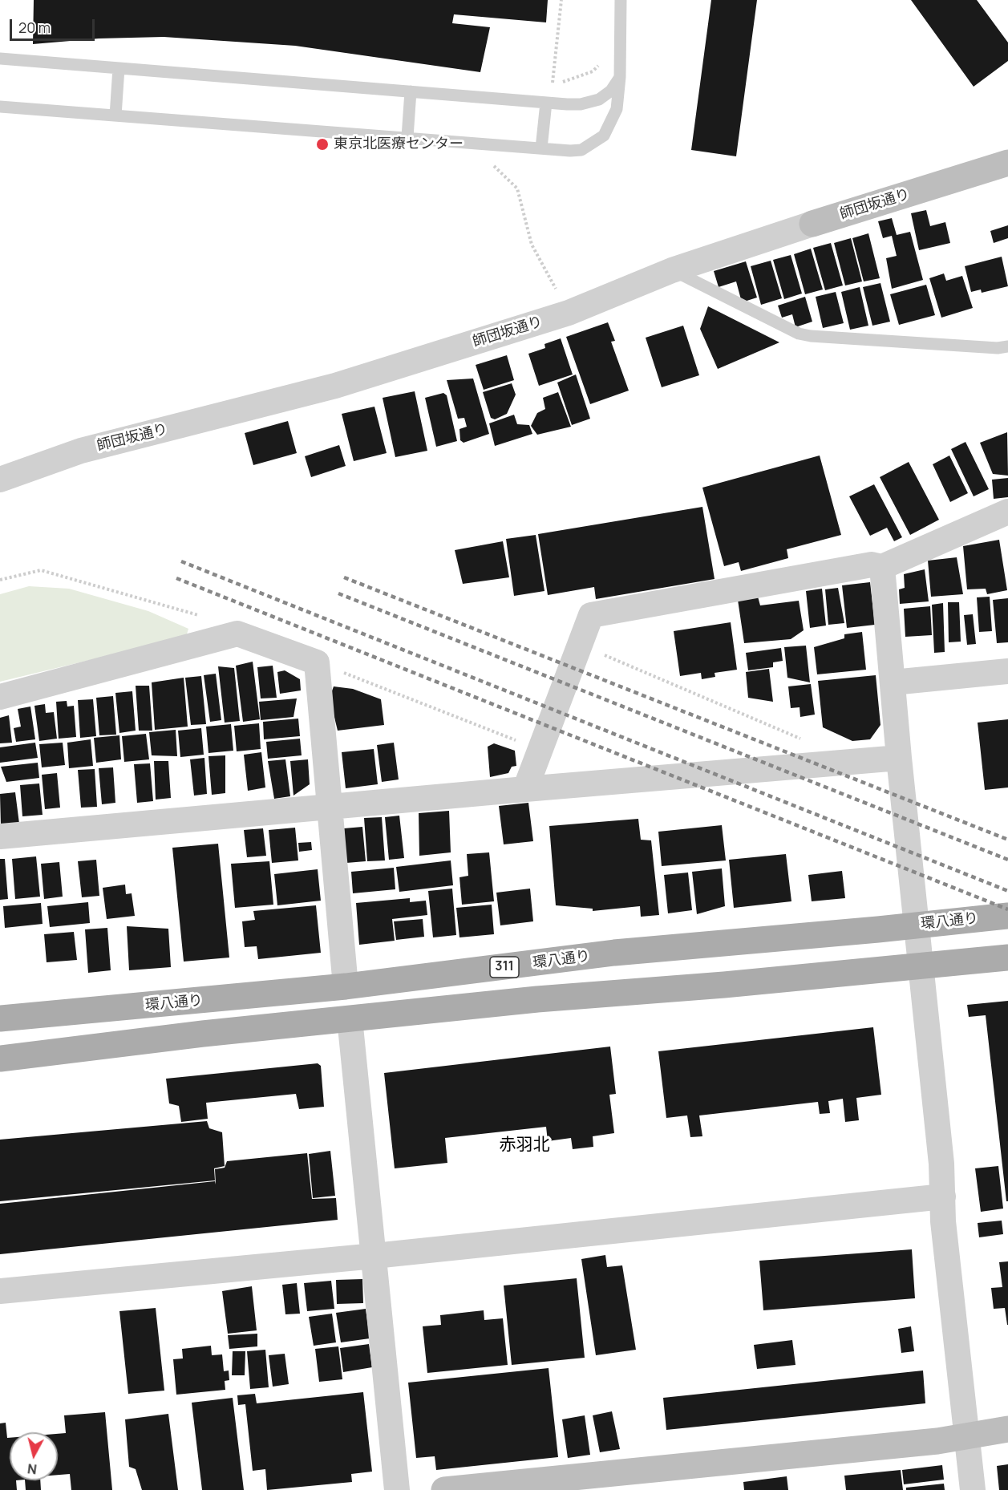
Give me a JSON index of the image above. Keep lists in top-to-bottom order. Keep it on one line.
{"streets":{"main road":["環八通り","311"],"street":["師団坂通り"]},"districts":["赤羽北"],"places":["東京北医療センター"],"scale_bar":"20 m","north":"bottom"}
